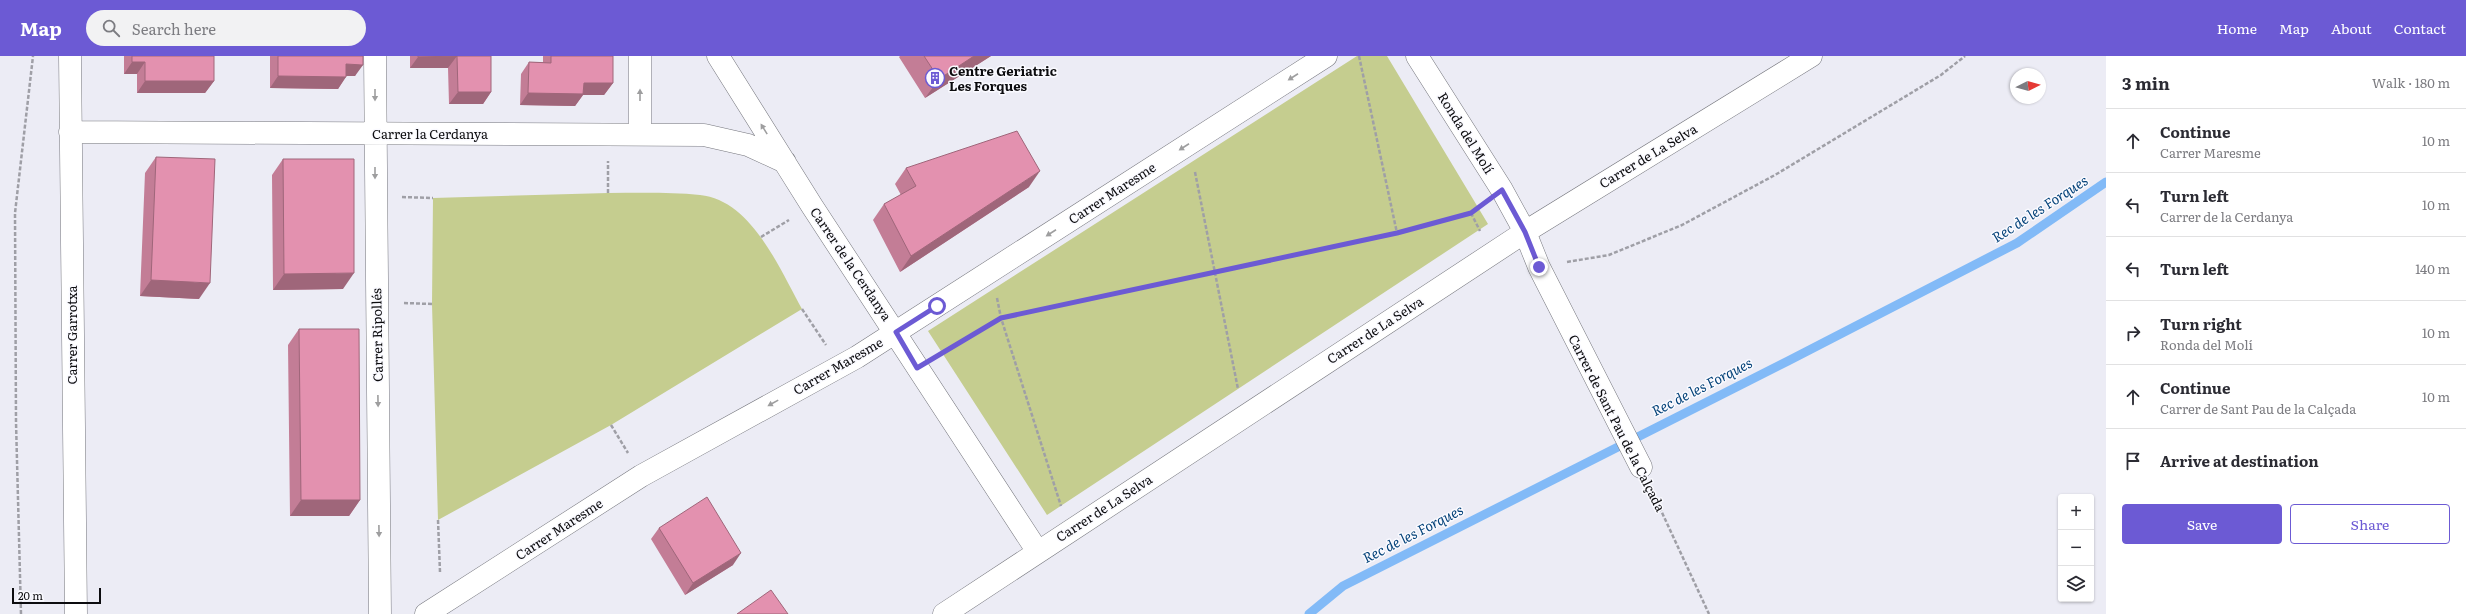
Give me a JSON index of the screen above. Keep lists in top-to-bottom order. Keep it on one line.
{"streets":{"street":["Ronda del Molí","Carrer la Cerdanya","Carrer de La Selva","Carrer Maresme","Carrer de la Cerdanya","Carrer Garrotxa","Carrer Ripollés","Carrer de Sant Pau de la Calçada"]},"crossings":[["Ronda del Molí","Carrer de La Selva"],["Ronda del Molí","Carrer de Sant Pau de la Calçada"],["Carrer la Cerdanya","Carrer de la Cerdanya"],["Carrer la Cerdanya","Carrer Garrotxa"],["Carrer la Cerdanya","Carrer Ripollés"],["Carrer de La Selva","Carrer de la Cerdanya"],["Carrer de La Selva","Carrer de Sant Pau de la Calçada"],["Carrer Maresme","Carrer de la Cerdanya"]],"one_way":["Carrer Maresme","Carrer Ripollés"],"water":["Rec de les Forques"],"places":{"building":["Centre Geriatric Les Forques"]},"scale_bar":"20 m","north":"right","page":{"header":"Map","search":"Search here","nav":["Home","Map","About","Contact"],"heading":["3 min","Walk · 180 m"],"list":[["Continue","Carrer Maresme","10 m"],["Turn left","Carrer de la Cerdanya","10 m"],["Turn left","140 m"],["Turn right","Ronda del Molí","10 m"],["Continue","Carrer de Sant Pau de la Calçada","10 m"],"Arrive at destination"],"buttons":["Save","Share"],"map_buttons":["+","−"],"scale":"20 m"}}
